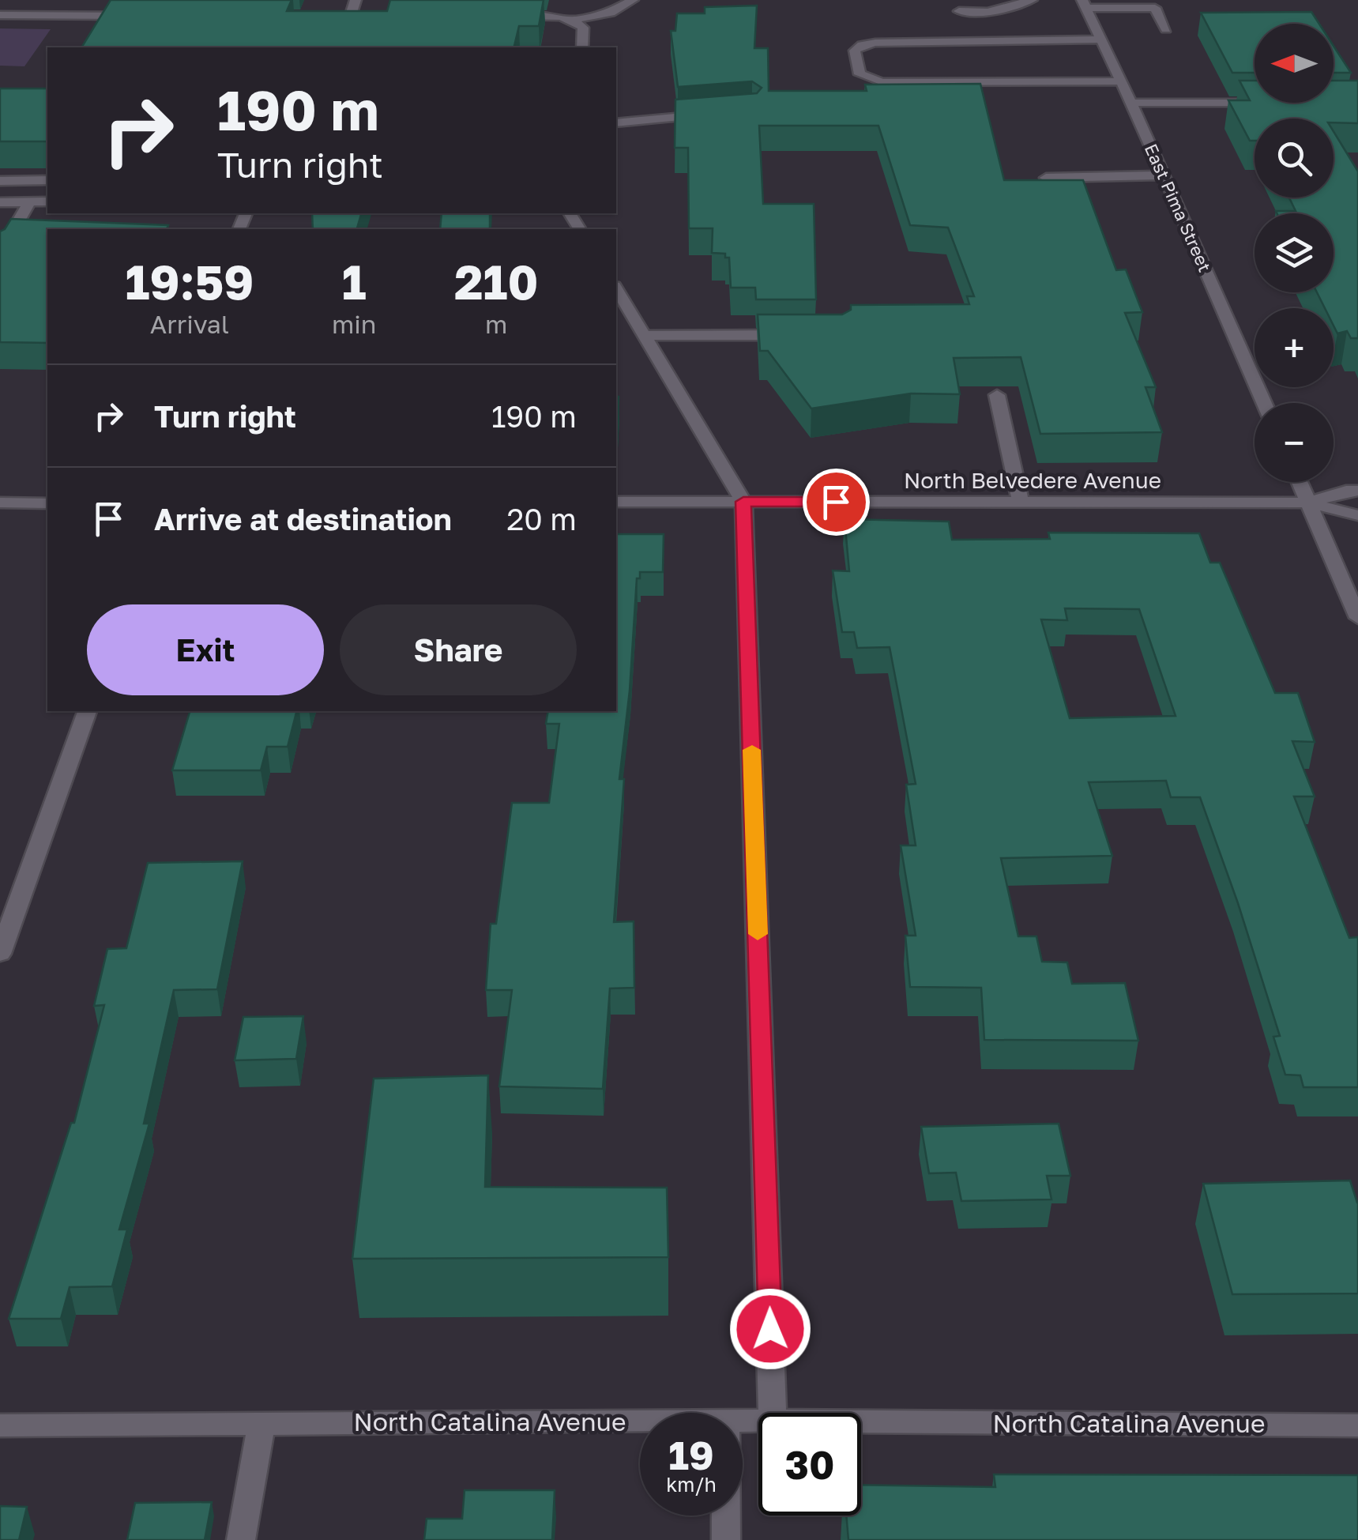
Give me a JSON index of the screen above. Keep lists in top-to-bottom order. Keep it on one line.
{"streets":{"street":["East Pima Street","North Belvedere Avenue","North Catalina Avenue"]},"north":"left","page":{"map_buttons":["+","−"],"turn":["190 m","Turn right"],"eta":["19:59","Arrival","1","min","210","m"],"list":[{"name":"Turn right","value":"190 m"},{"name":"Arrive at destination","value":"20 m"}],"buttons":["Exit","Share"],"speed":"19 km/h","limit":"30"}}
